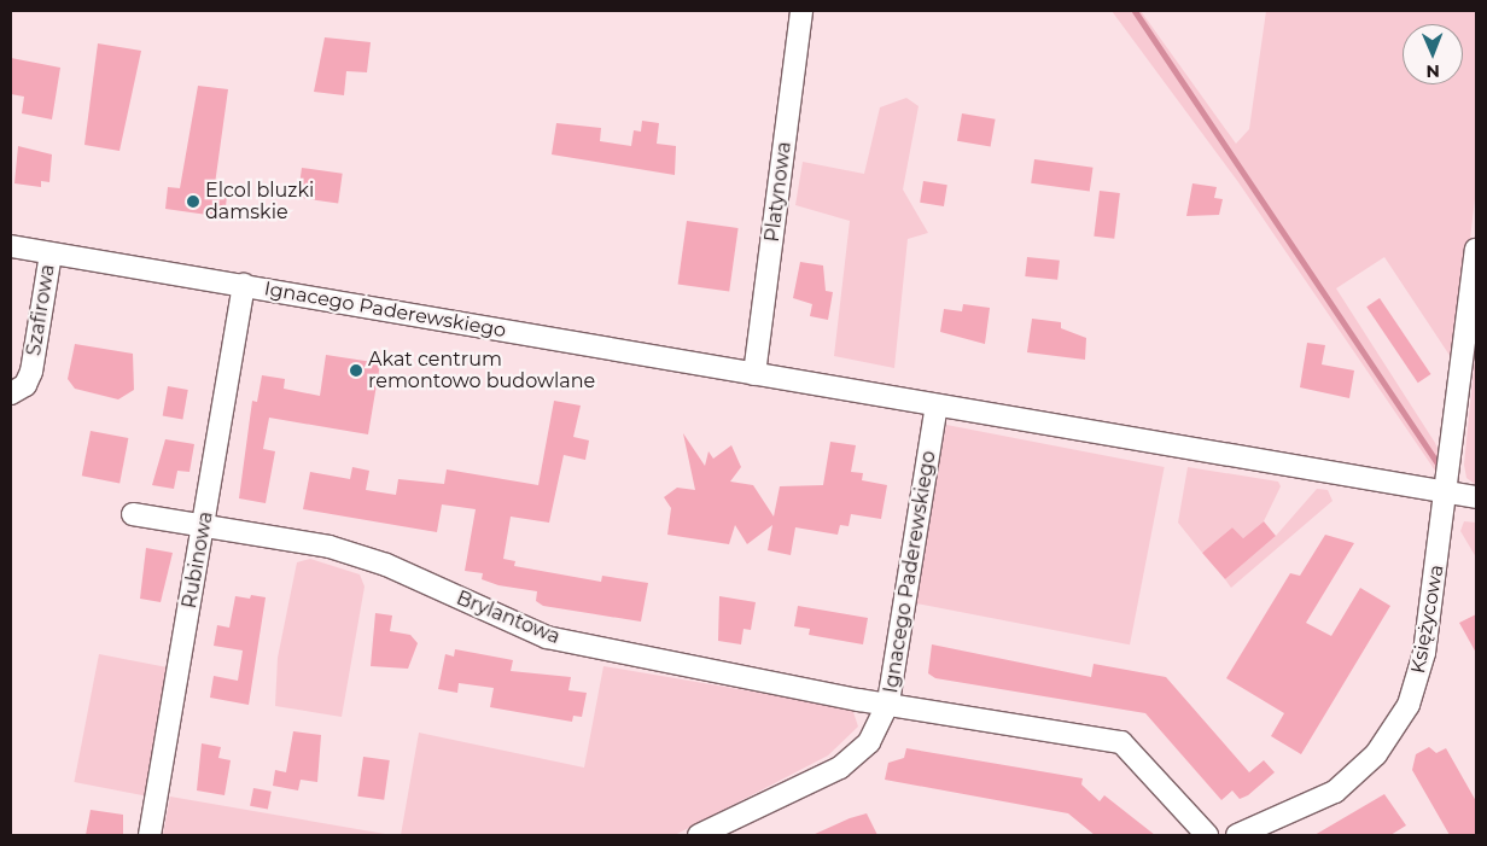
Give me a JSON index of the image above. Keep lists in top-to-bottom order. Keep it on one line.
{"streets":{"street":["Platynowa","Szafirowa","Ignacego Paderewskiego","Rubinowa","Brylantowa","Księżycowa"]},"crossings":[["Platynowa","Ignacego Paderewskiego"],["Szafirowa","Ignacego Paderewskiego"],["Ignacego Paderewskiego","Rubinowa"],["Ignacego Paderewskiego","Brylantowa"],["Ignacego Paderewskiego","Księżycowa"],["Rubinowa","Brylantowa"]],"places":["Elcol bluzki damskie","Akat centrum remontowo budowlane"],"north":"bottom"}
